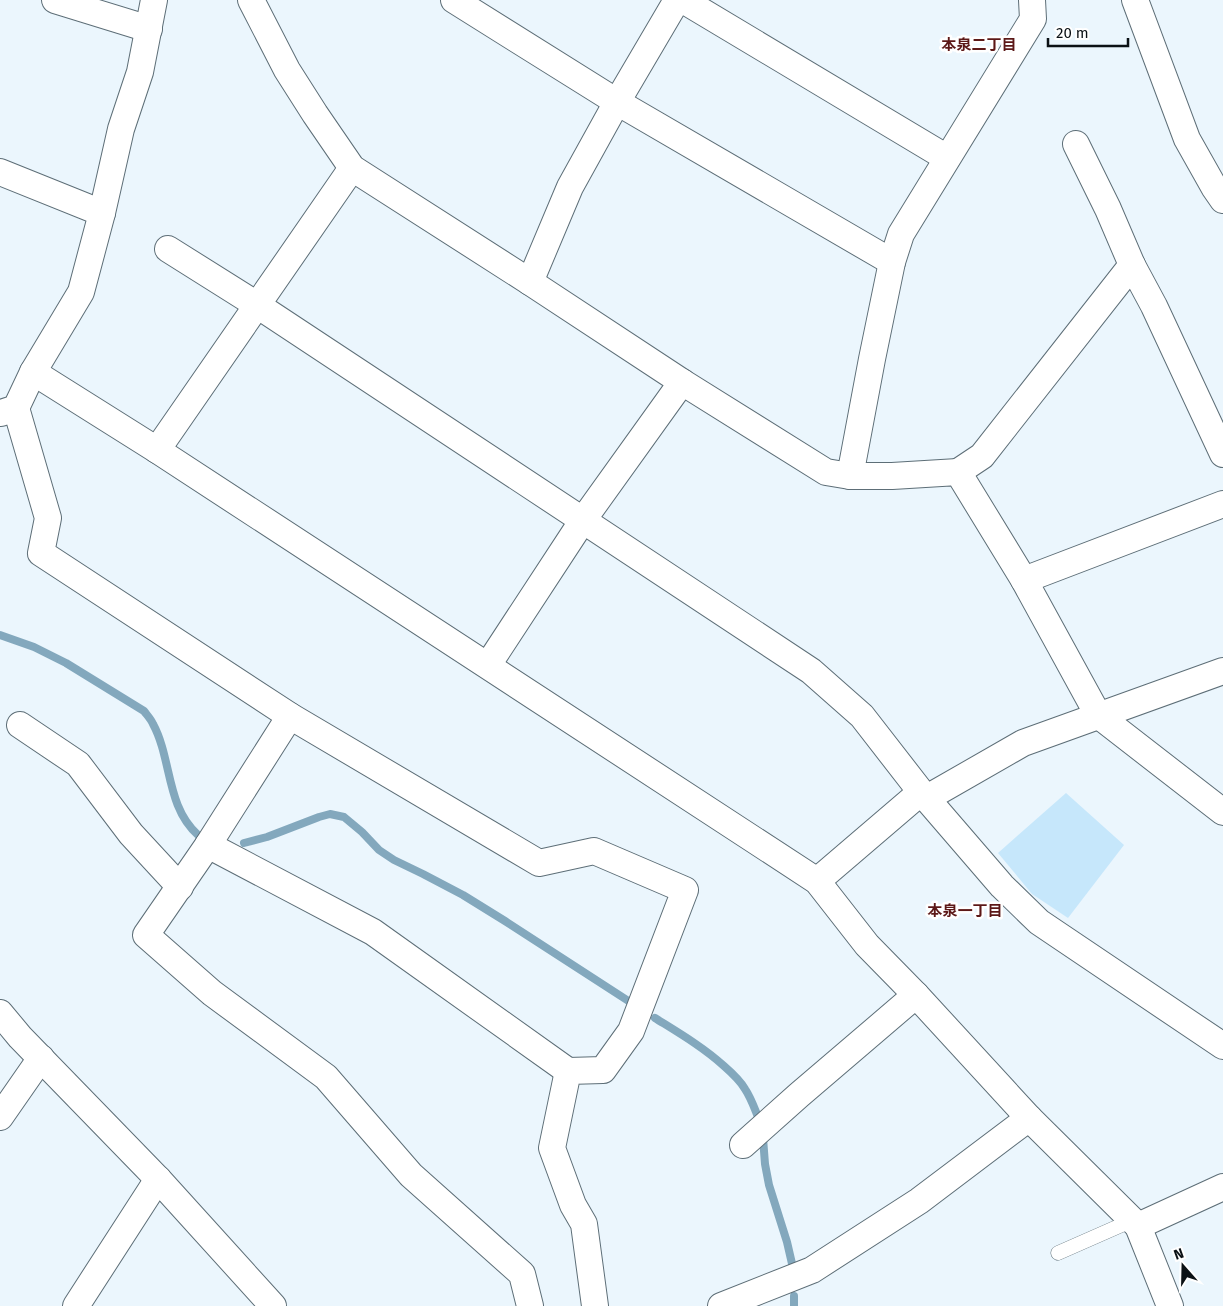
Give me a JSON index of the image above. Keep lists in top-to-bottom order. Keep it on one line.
{"districts":["本泉二丁目","本泉一丁目"],"scale_bar":"20 m","north":"top"}
